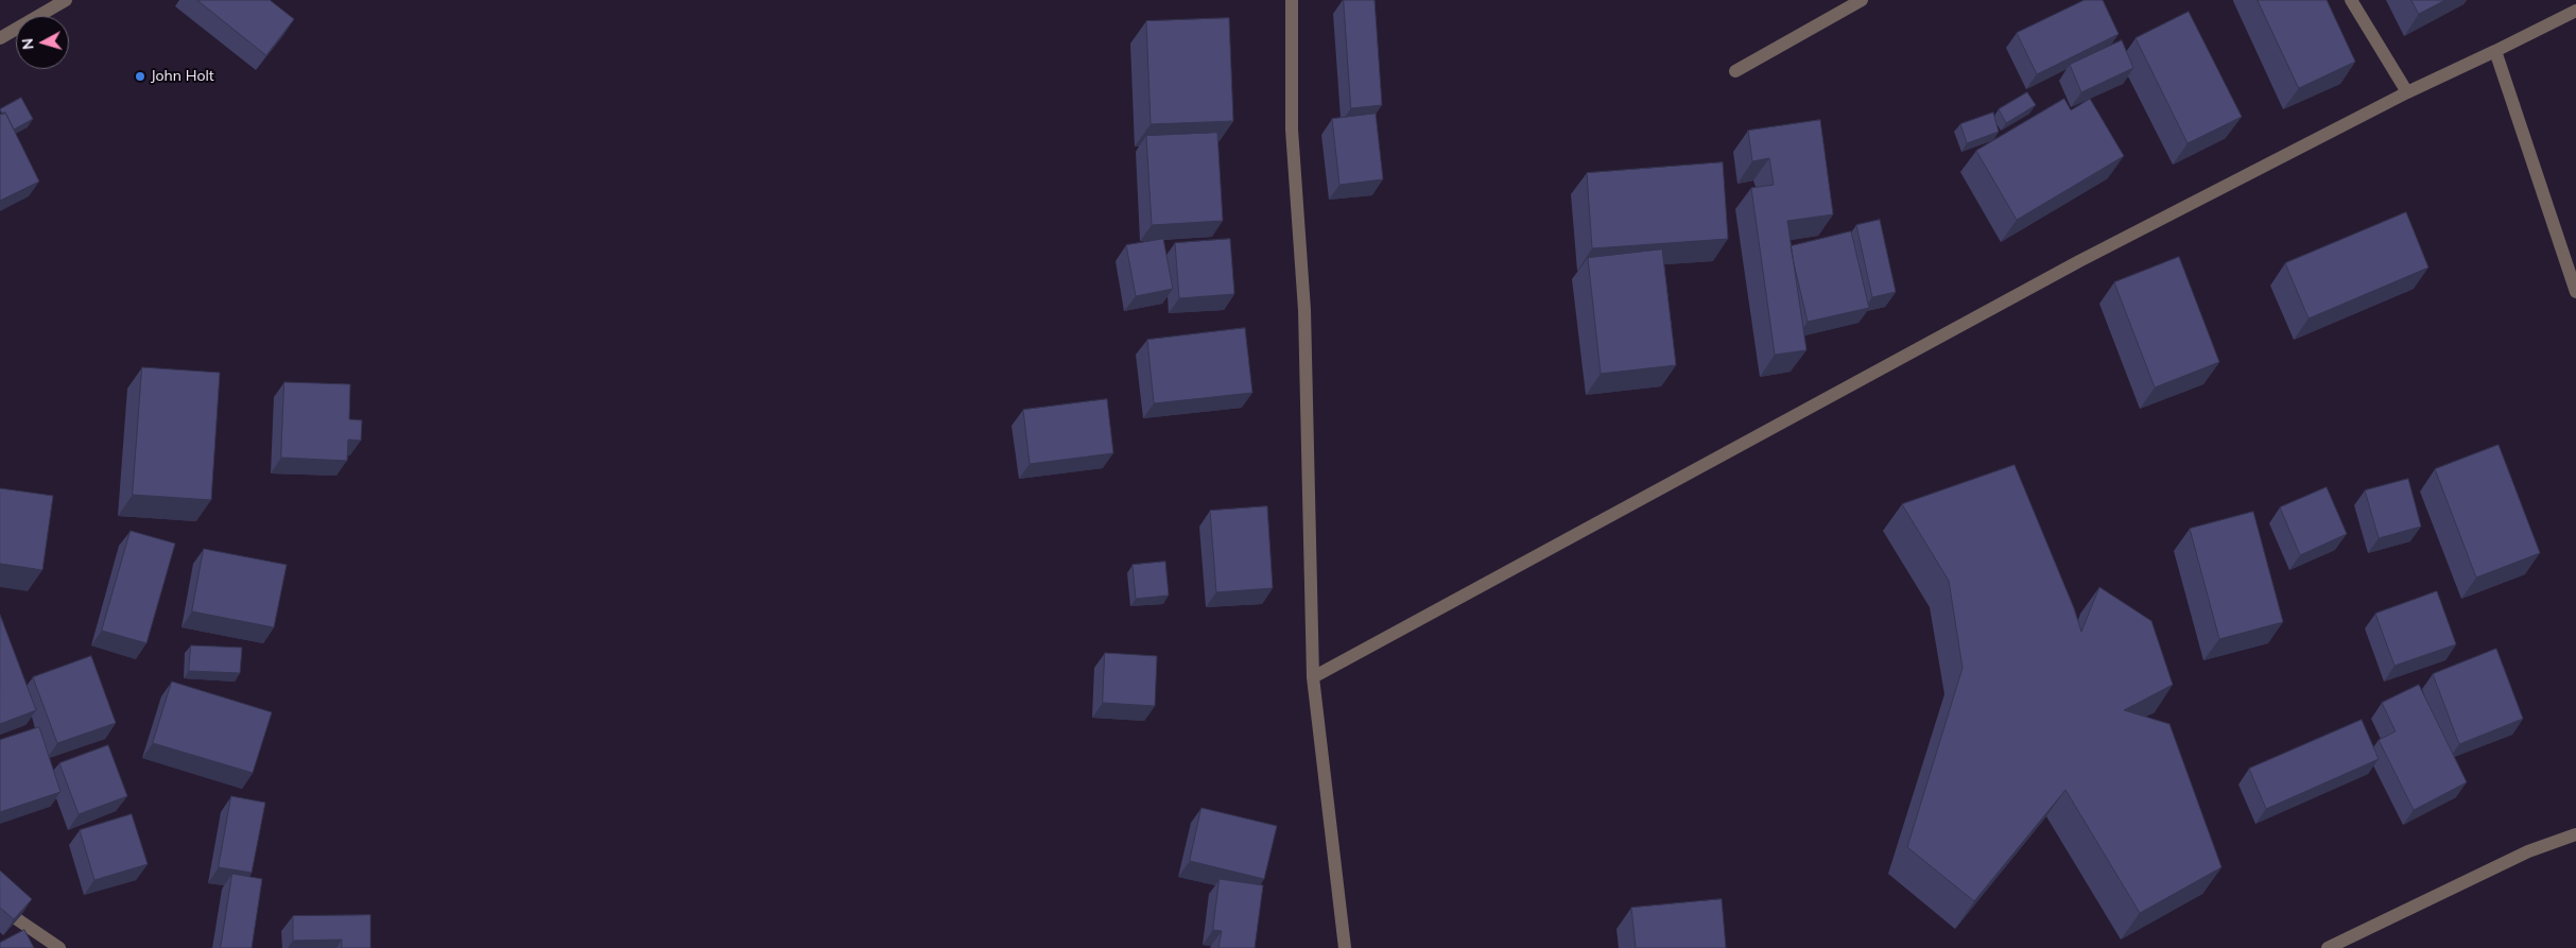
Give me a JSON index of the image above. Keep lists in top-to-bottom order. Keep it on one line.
{"places":["John Holt"],"north":"left"}
